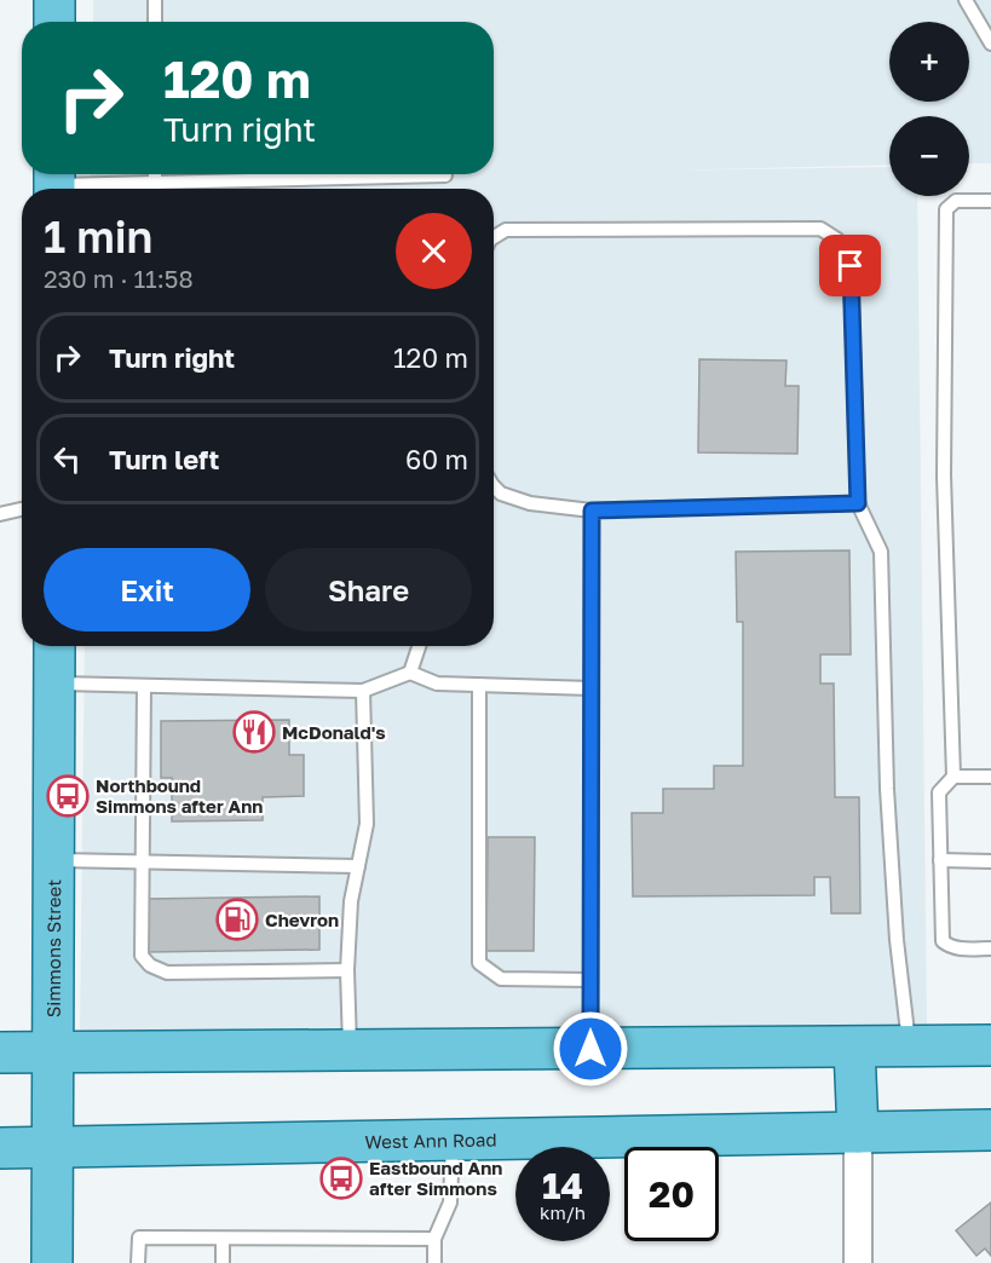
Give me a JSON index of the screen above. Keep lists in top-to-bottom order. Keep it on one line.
{"streets":{"main road":["Simmons Street","West Ann Road"]},"crossings":[["Simmons Street","West Ann Road"]],"places":{"restaurant":["McDonald's"],"bus stop":["Northbound Simmons after Ann","Eastbound Ann after Simmons"],"fuel station":["Chevron"]},"page":{"map_buttons":["+","−"],"turn":["120 m","Turn right"],"heading":["1 min","230 m · 11:58"],"list":[{"name":"Turn right","value":"120 m"},{"name":"Turn left","value":"60 m"}],"buttons":["Exit","Share"],"speed":"14 km/h","limit":"20"}}
